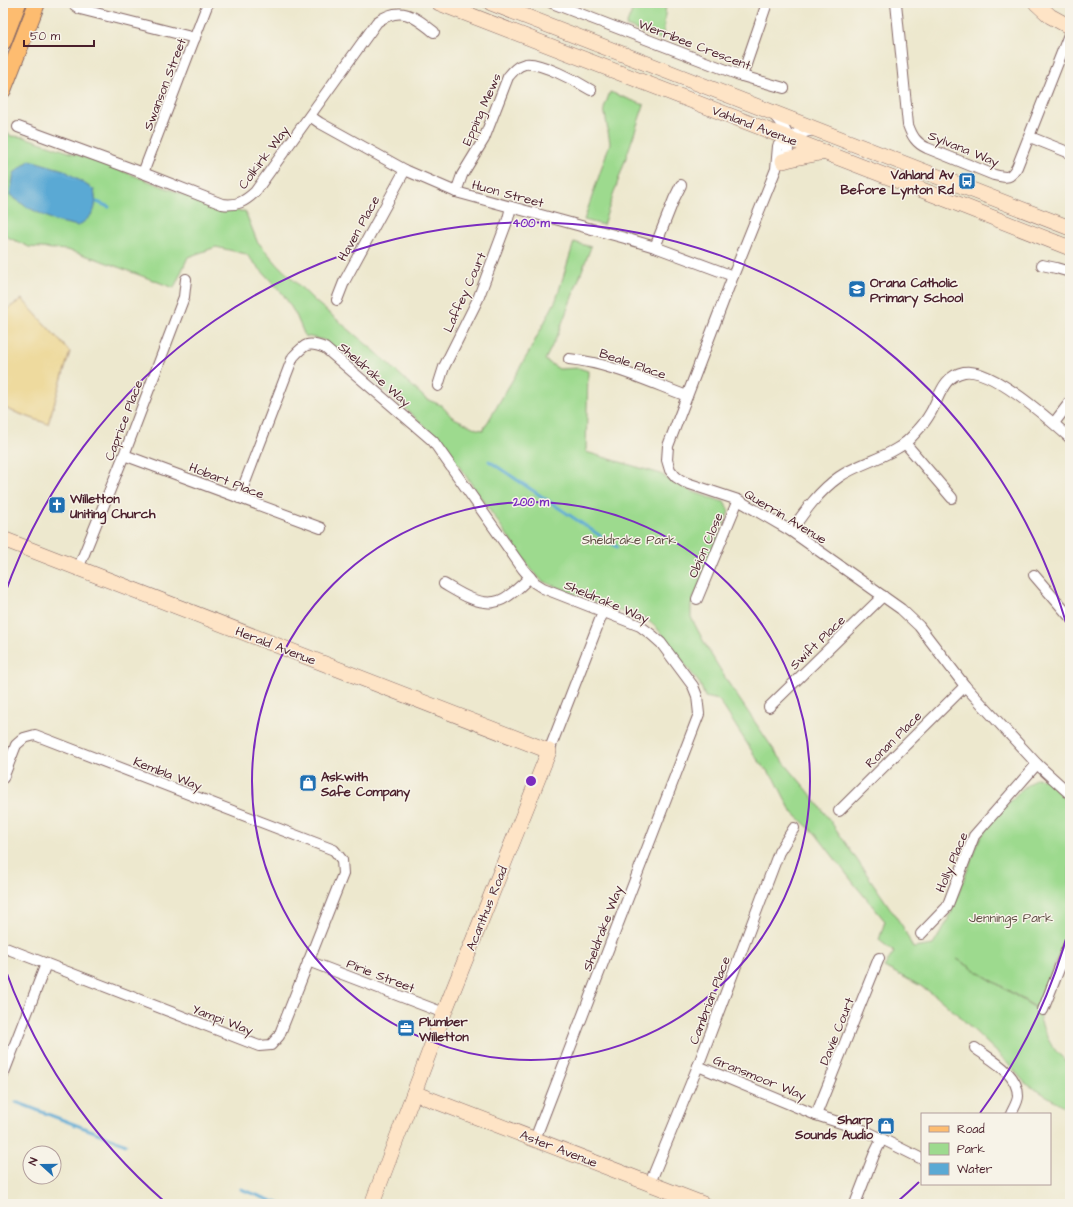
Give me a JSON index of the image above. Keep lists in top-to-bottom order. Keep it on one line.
{"streets":{"street":["Werribee Crescent","Swanson Street","Epping Mews","Vahland Avenue","Sylvana Way","Colkirk Way","Huon Street","Haven Place","Laffey Court","Beale Place","Sheldrake Way","Caprice Place","Hobart Place","Querrin Avenue","Obion Close","Swift Place","Herald Avenue","Ronan Place","Kembla Way","Holly Place","Acanthus Road","Pirie Street","Cambrian Place","Yampi Way","Davie Court","Gransmoor Way","Aster Avenue"]},"crossings":[["Swanson Street","Colkirk Way"],["Epping Mews","Huon Street"],["Vahland Avenue","Querrin Avenue"],["Colkirk Way","Huon Street"],["Huon Street","Haven Place"],["Huon Street","Laffey Court"],["Huon Street","Querrin Avenue"],["Beale Place","Querrin Avenue"],["Sheldrake Way","Hobart Place"],["Sheldrake Way","Acanthus Road"],["Sheldrake Way","Aster Avenue"],["Caprice Place","Hobart Place"],["Caprice Place","Herald Avenue"],["Querrin Avenue","Obion Close"],["Querrin Avenue","Swift Place"],["Querrin Avenue","Ronan Place"],["Querrin Avenue","Holly Place"],["Herald Avenue","Acanthus Road"],["Kembla Way","Yampi Way"],["Acanthus Road","Pirie Street"],["Acanthus Road","Aster Avenue"],["Pirie Street","Yampi Way"],["Cambrian Place","Gransmoor Way"],["Cambrian Place","Aster Avenue"],["Davie Court","Gransmoor Way"]],"parks":["Sheldrake Park","Jennings Park"],"places":{"bus stop":["Vahland Av Before Lynton Rd"],"school or university":["Orana Catholic Primary School"],"church":["Willetton Uniting Church"],"shop":["Askwith Safe Company","Sharp Sounds Audio"],"office":["Plumber Willetton"]},"legend":["Road","Park","Water"],"scale_bar":"50 m","north":"left","rings":["400 m","200 m"]}
